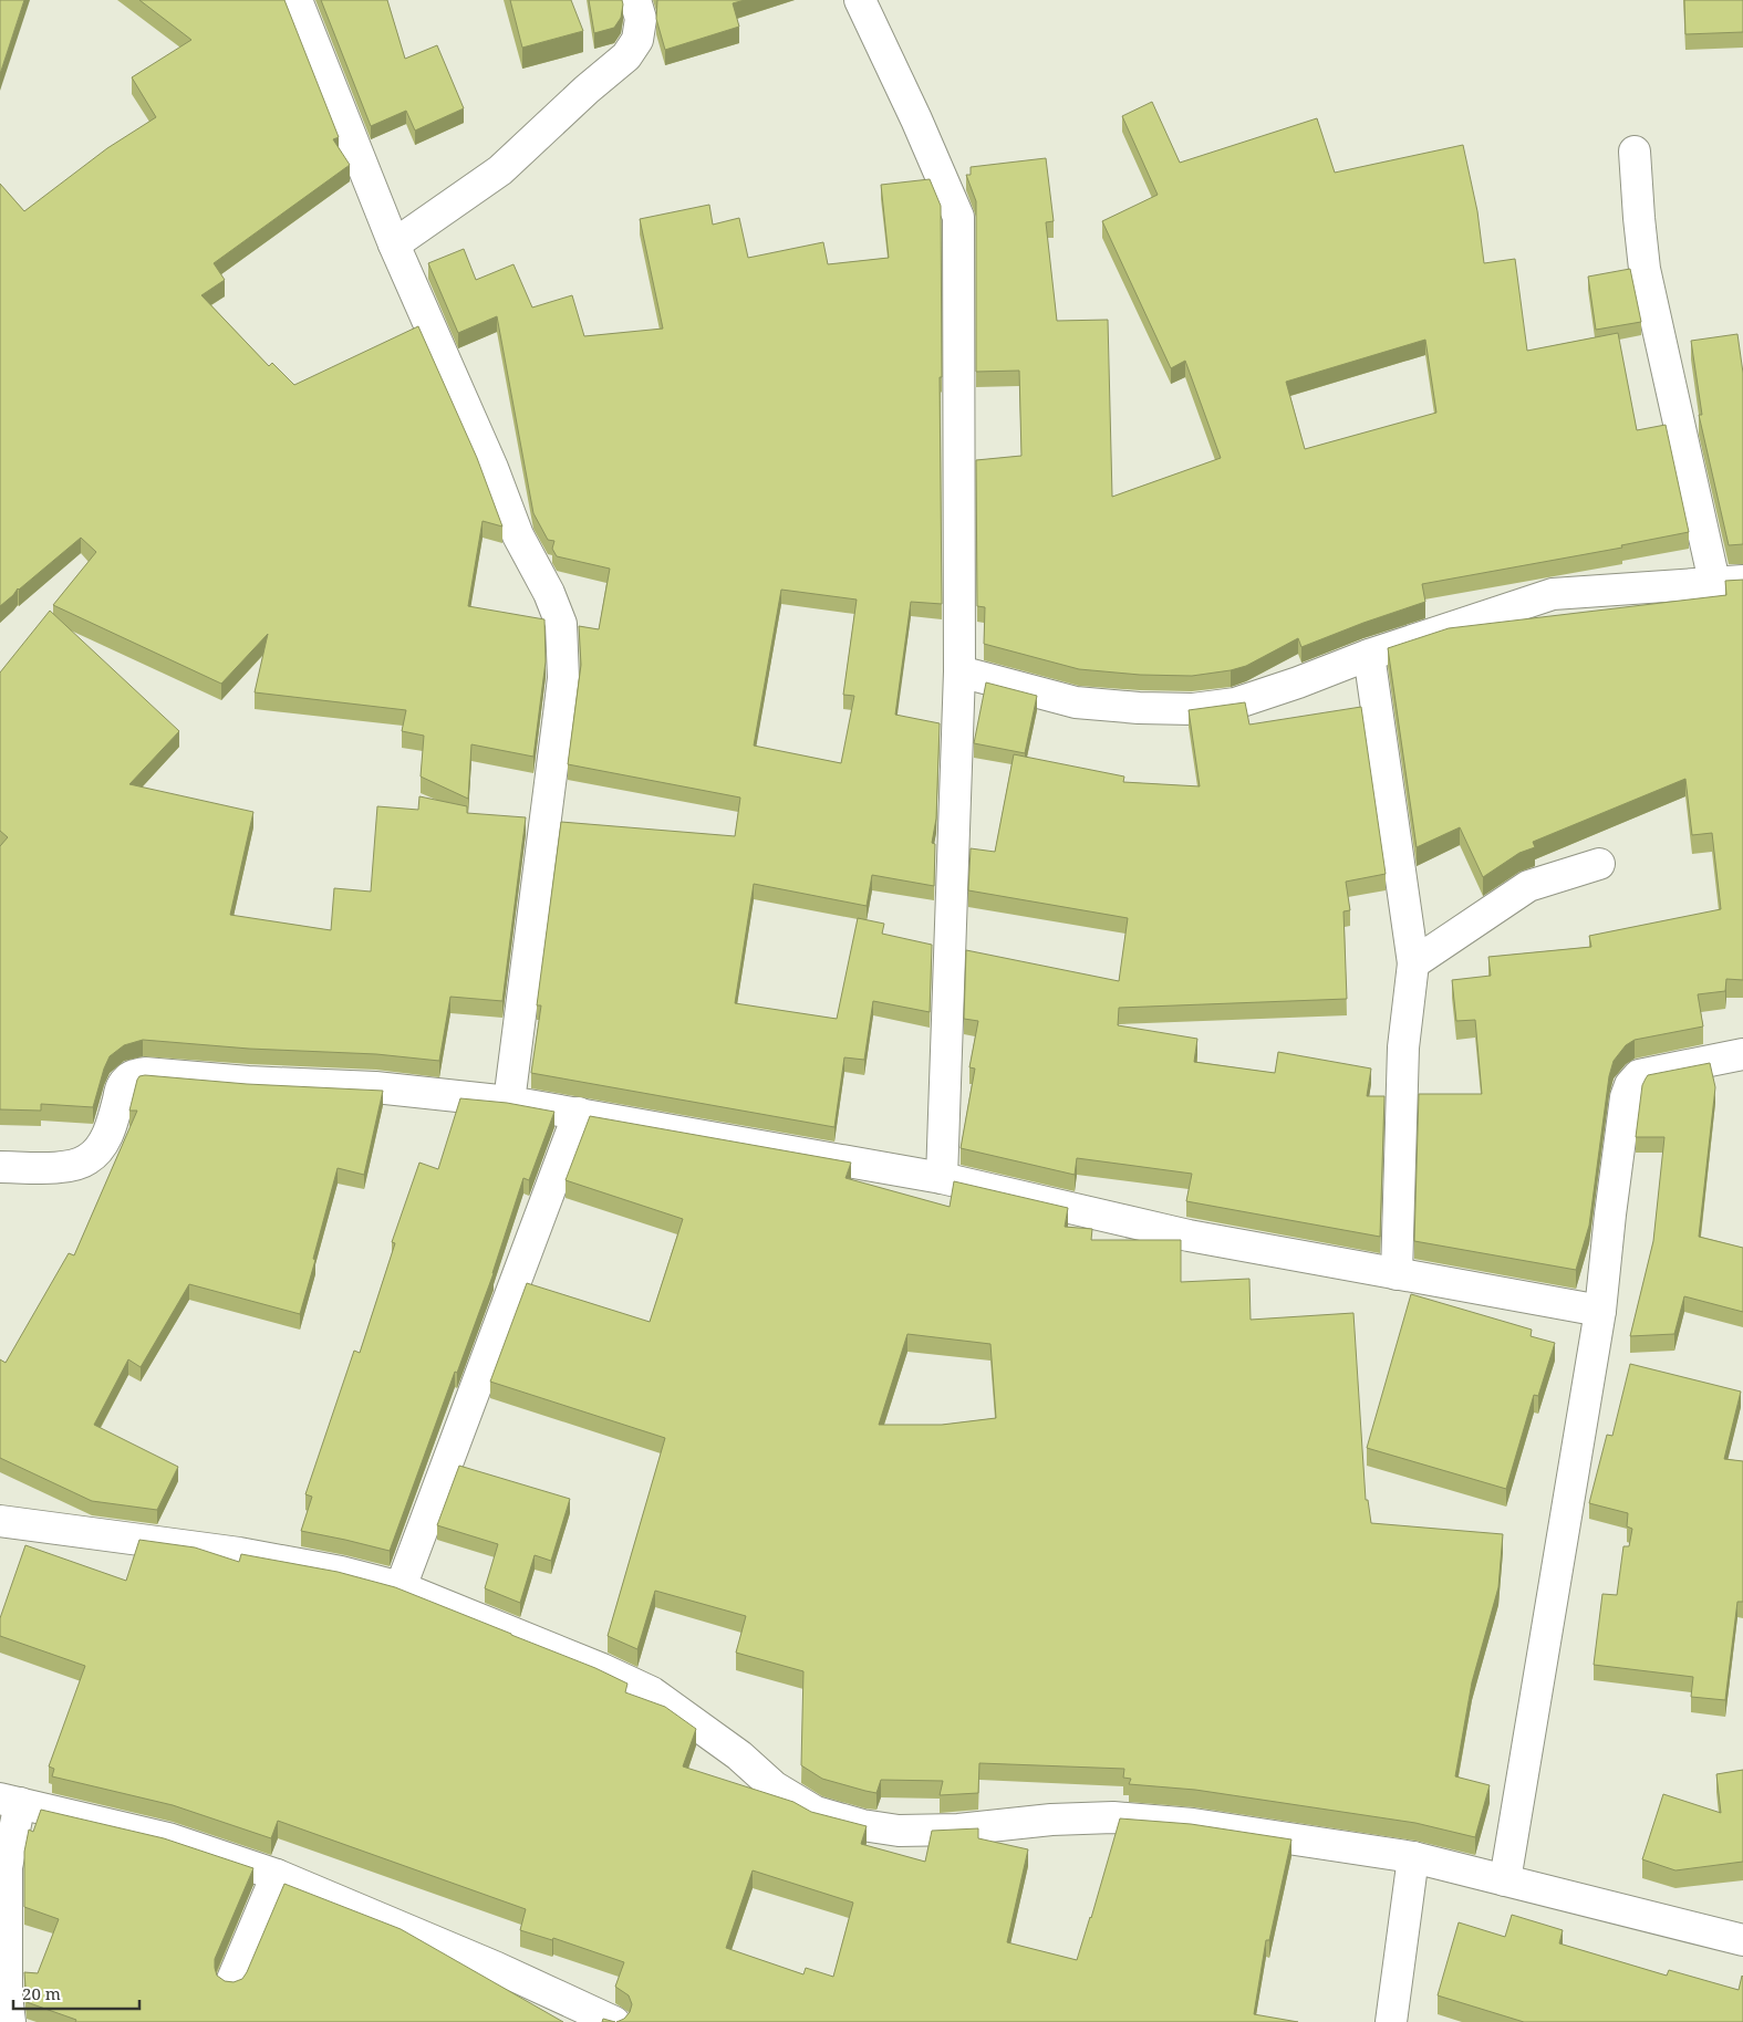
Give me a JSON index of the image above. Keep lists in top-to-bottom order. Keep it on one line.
{"scale_bar":"20 m"}
